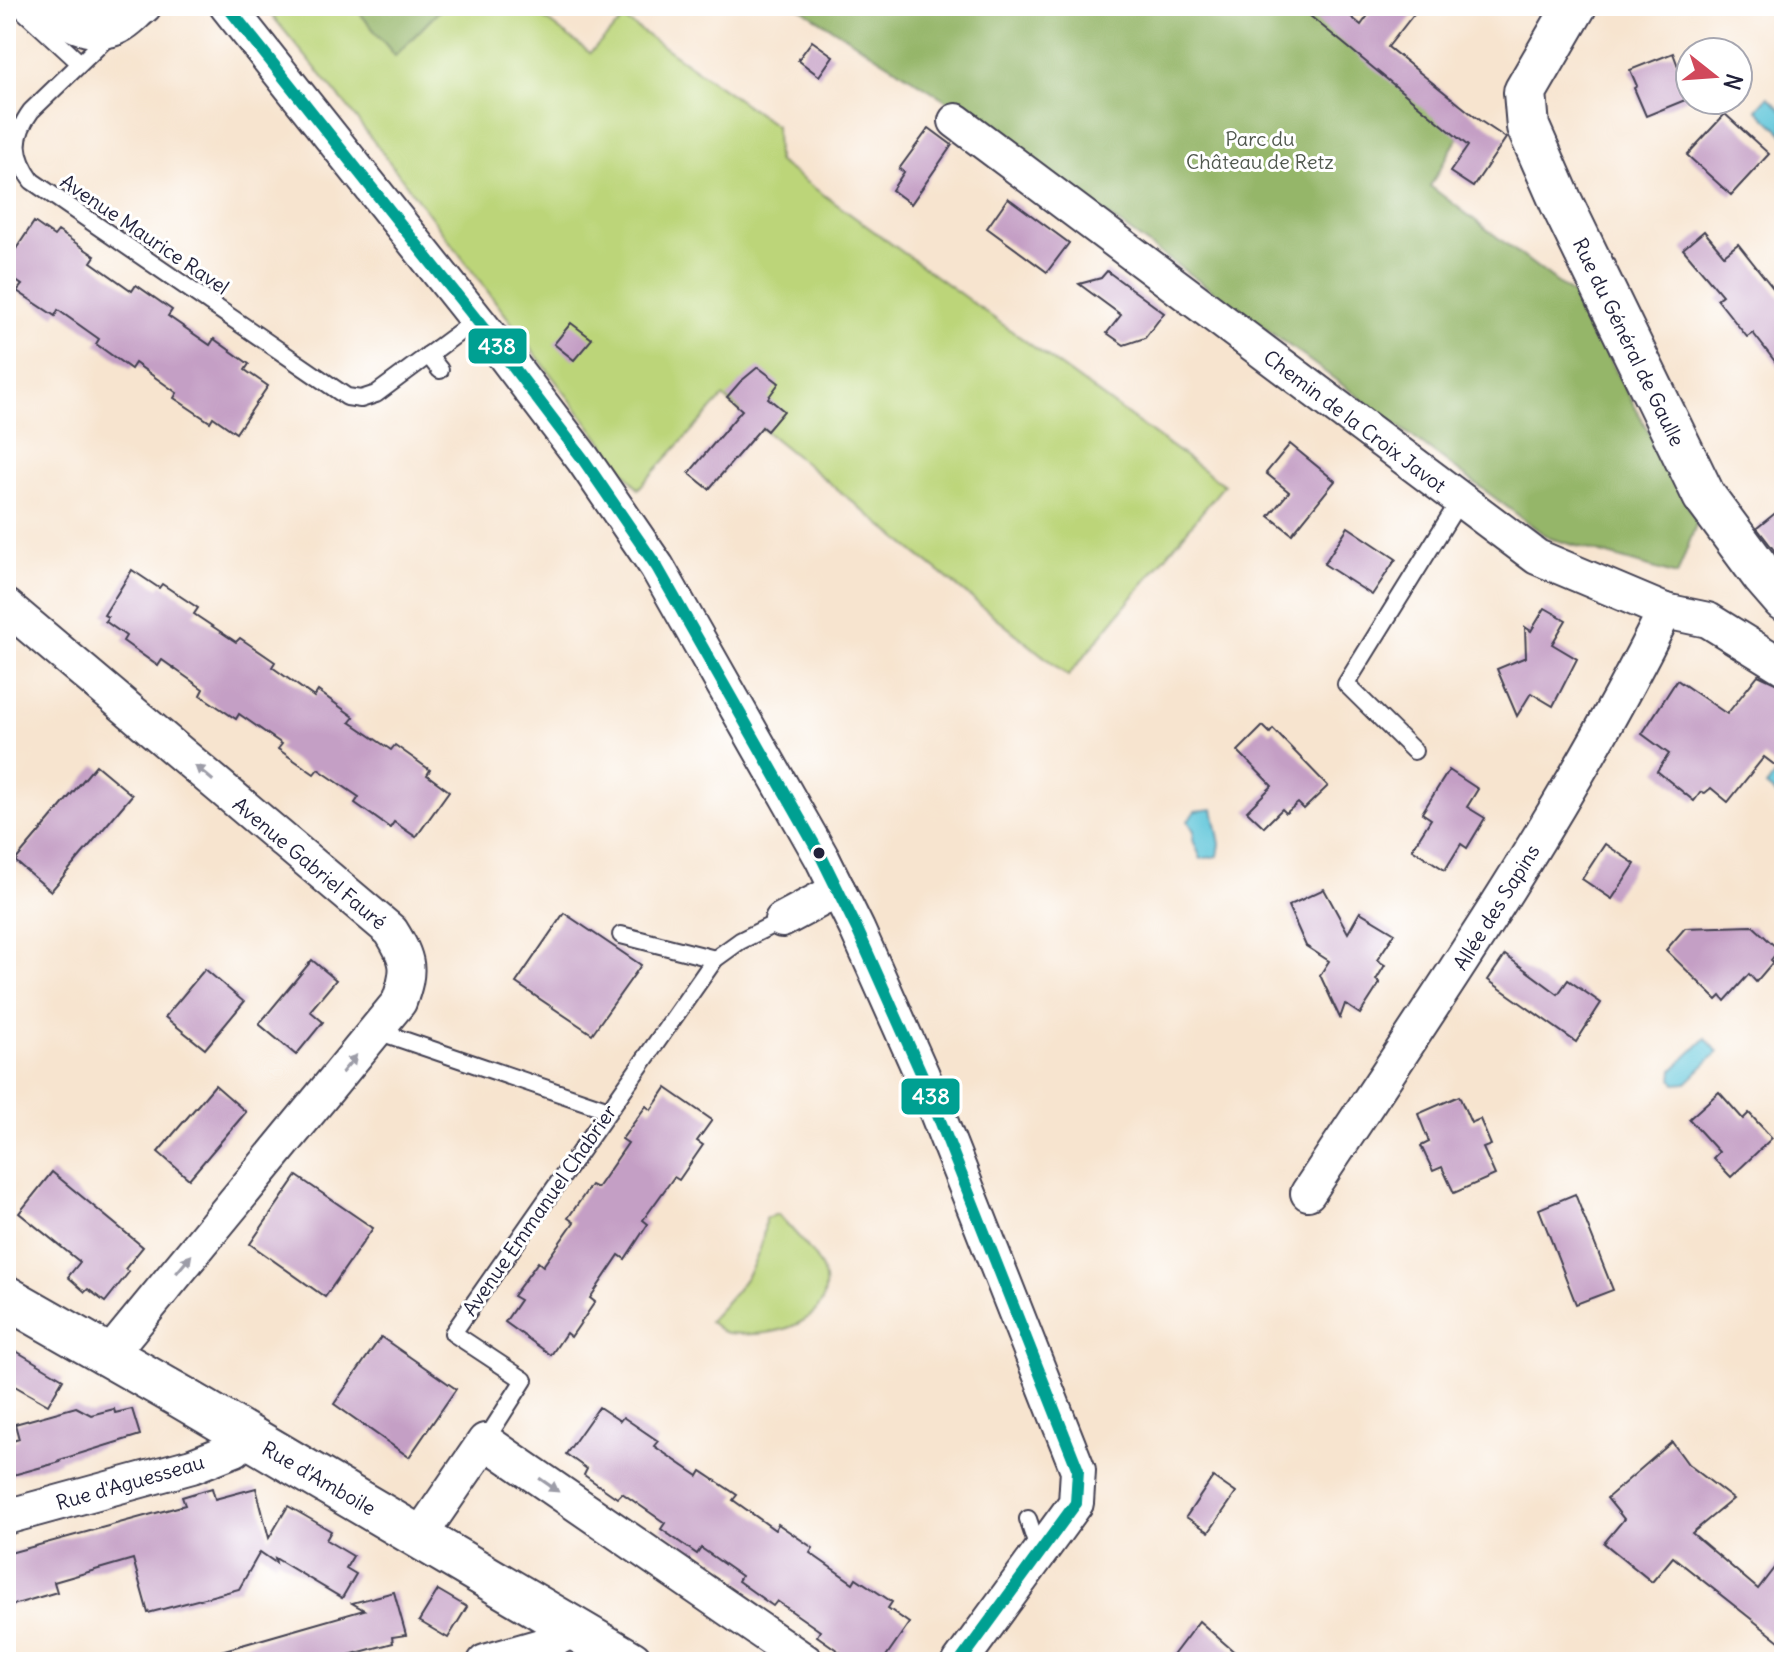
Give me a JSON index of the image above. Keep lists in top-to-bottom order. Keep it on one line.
{"streets":{"street":["Rue du Général de Gaulle","Chemin de la Croix Javot","Avenue Gabriel Fauré","Allée des Sapins","Avenue Emmanuel Chabrier","Rue d'Amboile","Rue d'Aguesseau"],"lane":["Avenue Maurice Ravel"]},"crossings":[["Chemin de la Croix Javot","Allée des Sapins"],["Avenue Gabriel Fauré","Rue d'Amboile"],["Avenue Emmanuel Chabrier","Rue d'Amboile"],["Rue d'Amboile","Rue d'Aguesseau"]],"parks":["Parc du Château de Retz"],"lines":["transit line 438"],"north":"right"}
